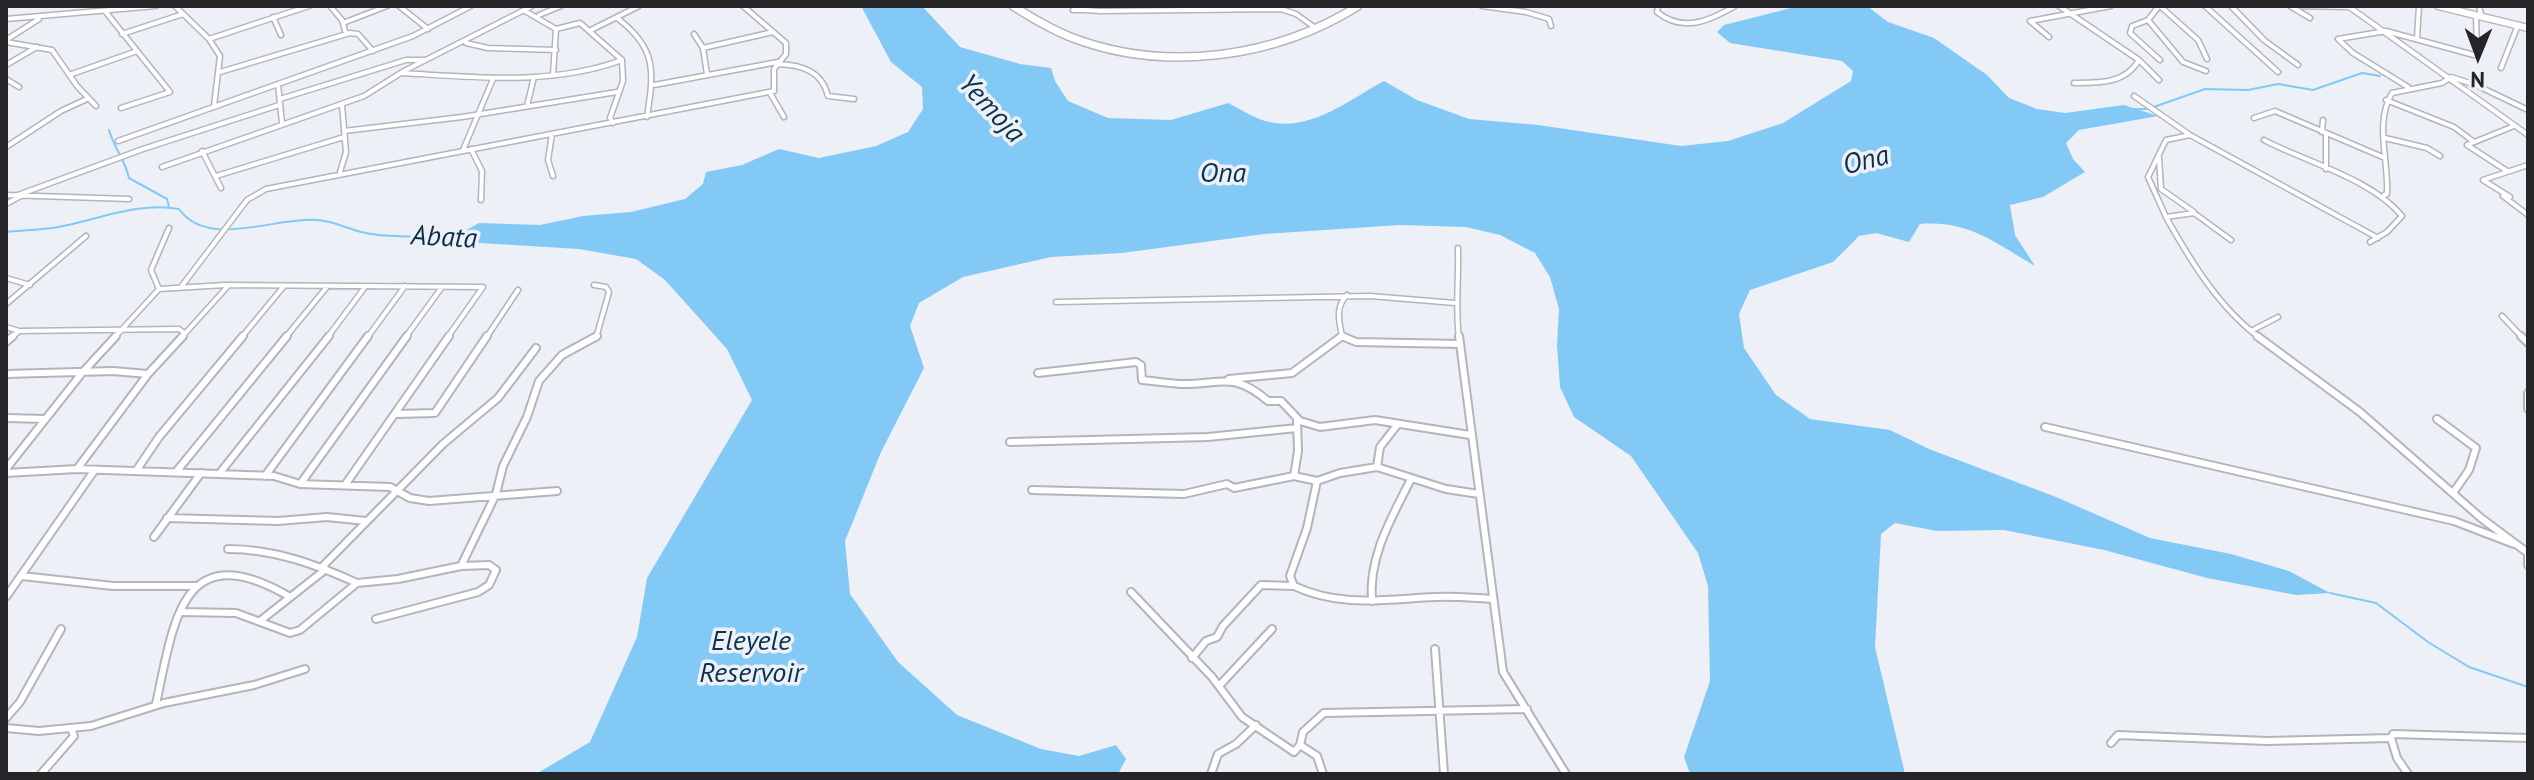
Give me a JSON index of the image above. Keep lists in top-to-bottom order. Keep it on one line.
{"water":["Yemoja","Ona","Abata","Eleyele Reservoir"],"north":"bottom"}
